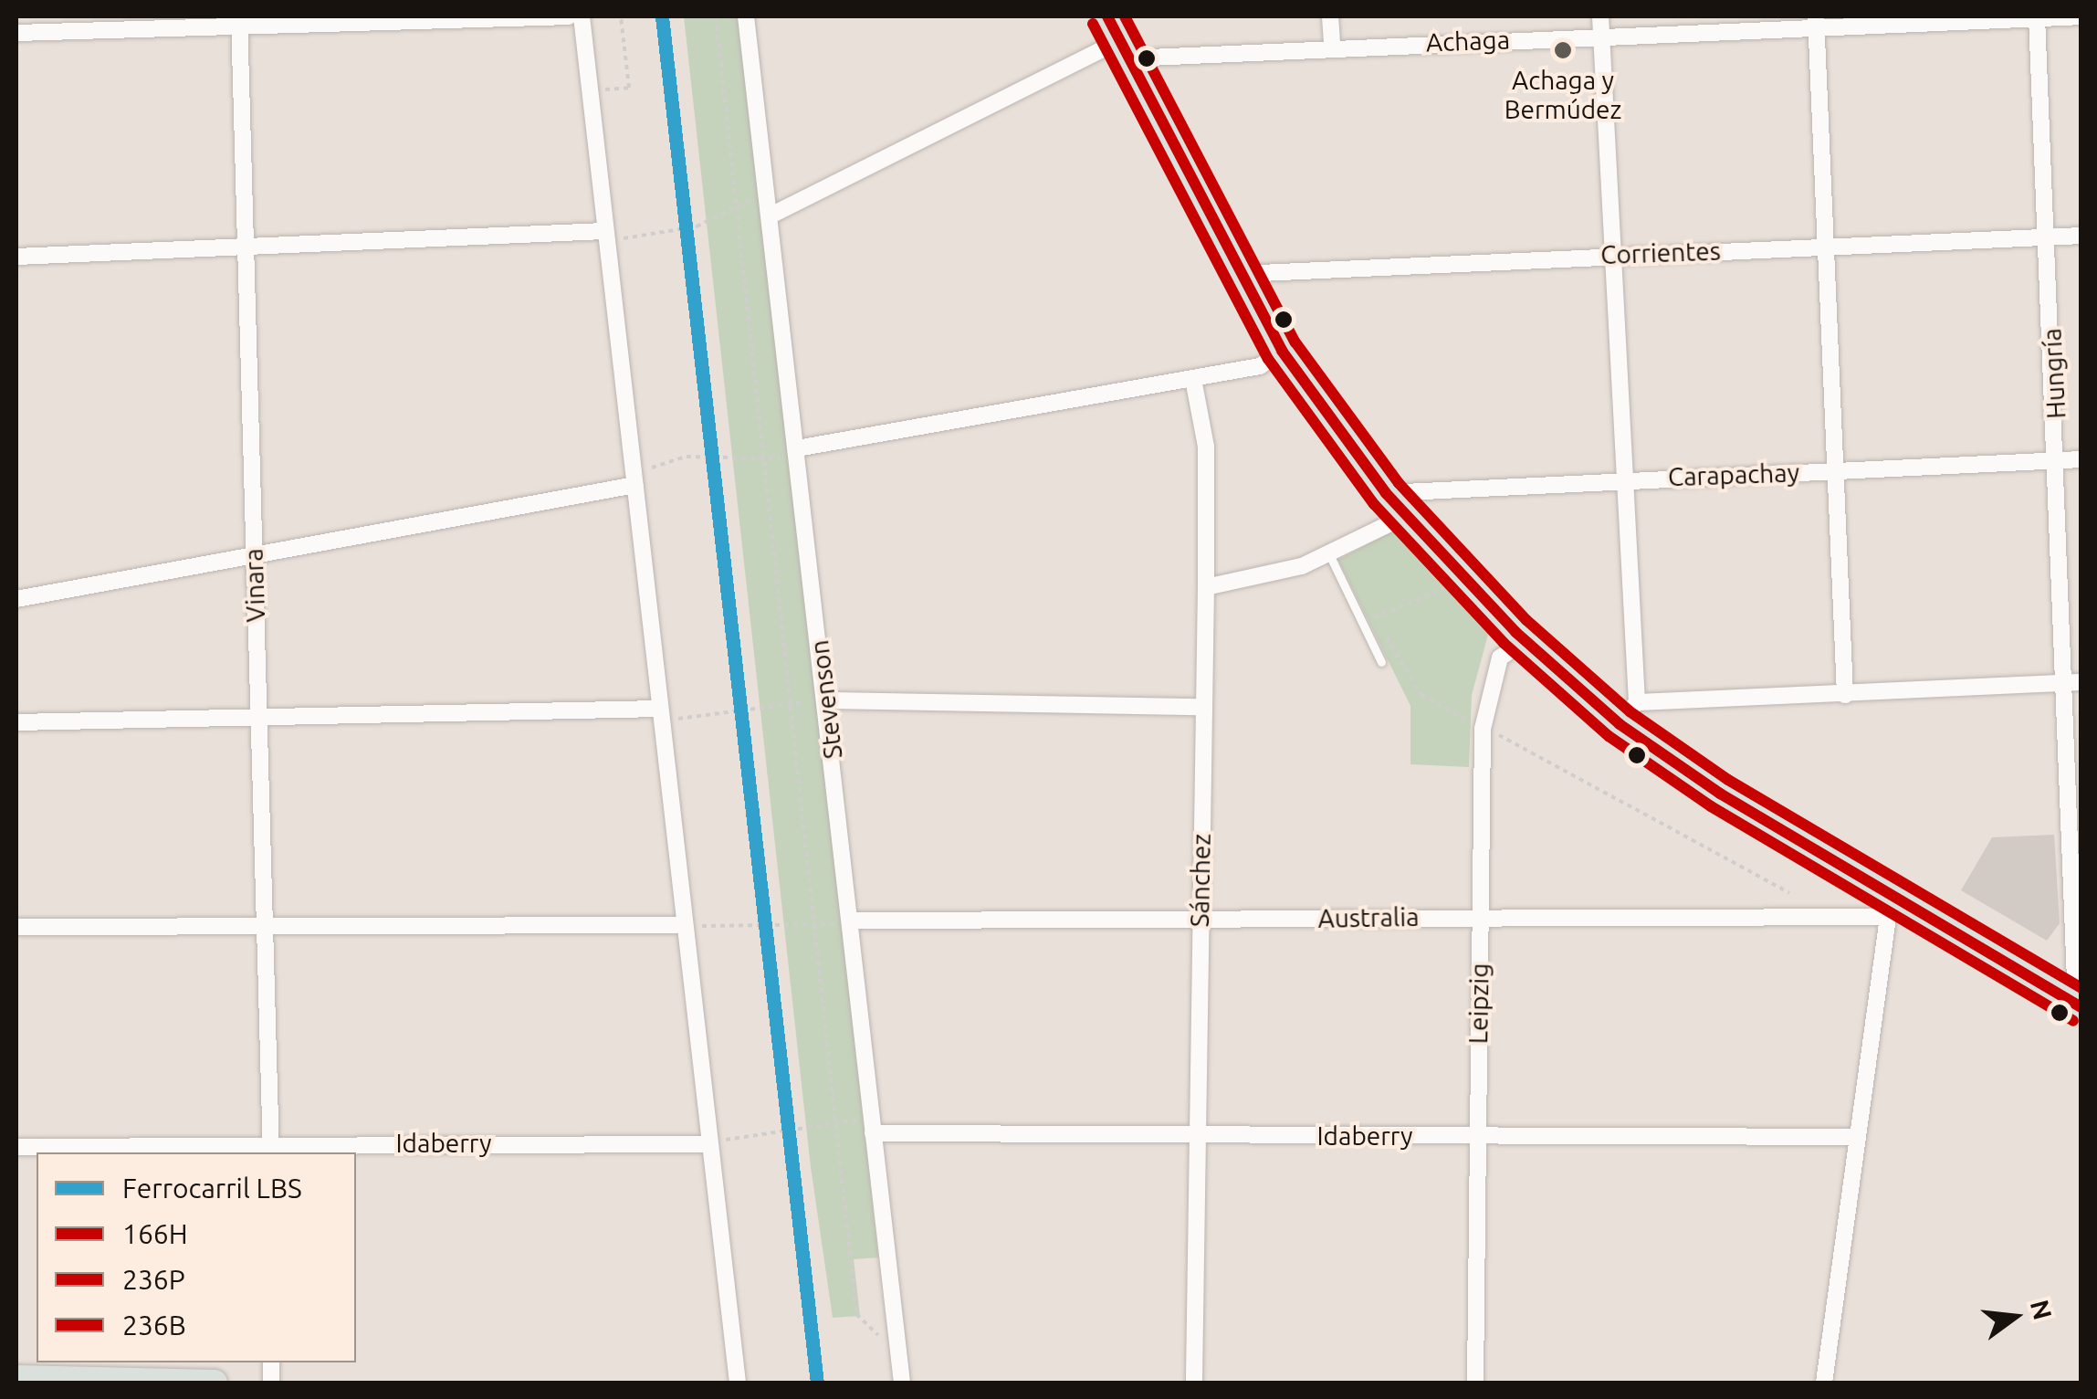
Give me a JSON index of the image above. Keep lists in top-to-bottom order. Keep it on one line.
{"streets":{"street":["Achaga","Corrientes","Hungría","Carapachay","Vinara","Stevenson","Sánchez","Australia","Leipzig","Idaberry"]},"crossings":[["Achaga","Hungría"],["Achaga","Stevenson"],["Corrientes","Hungría"],["Hungría","Carapachay"],["Vinara","Idaberry"],["Stevenson","Australia"],["Stevenson","Idaberry"],["Sánchez","Australia"],["Sánchez","Idaberry"],["Australia","Leipzig"],["Leipzig","Idaberry"]],"places":["Achaga y Bermúdez"],"lines":["rail line LBS","transit line 166H","transit line 236B","transit line 236P"],"legend":["Ferrocarril LBS","166H","236P","236B"],"north":"right"}
